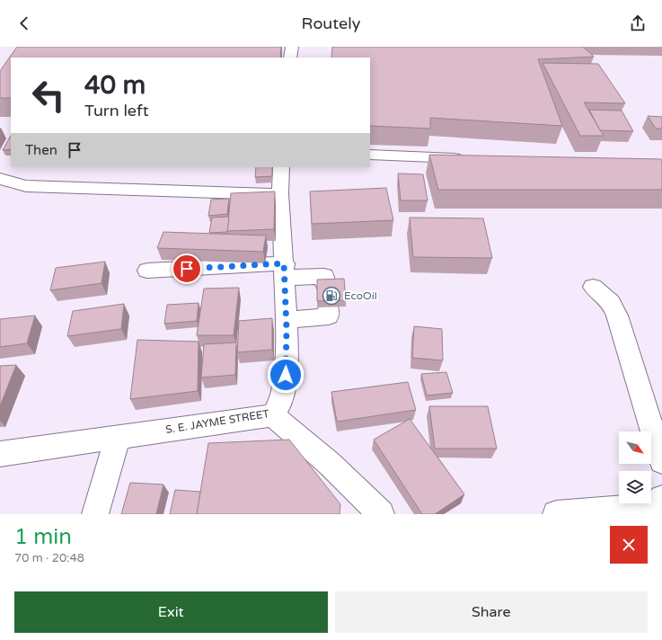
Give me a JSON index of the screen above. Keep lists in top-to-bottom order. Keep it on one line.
{"streets":{"street":["S. E. JAYME STREET"]},"places":{"fuel station":["EcoOil"]},"north":"bottom right","page":{"header":"Routely","turn":["40 m","Turn left"],"then":"Then","heading":["1 min","70 m · 20:48"],"buttons":["Exit","Share"]}}
